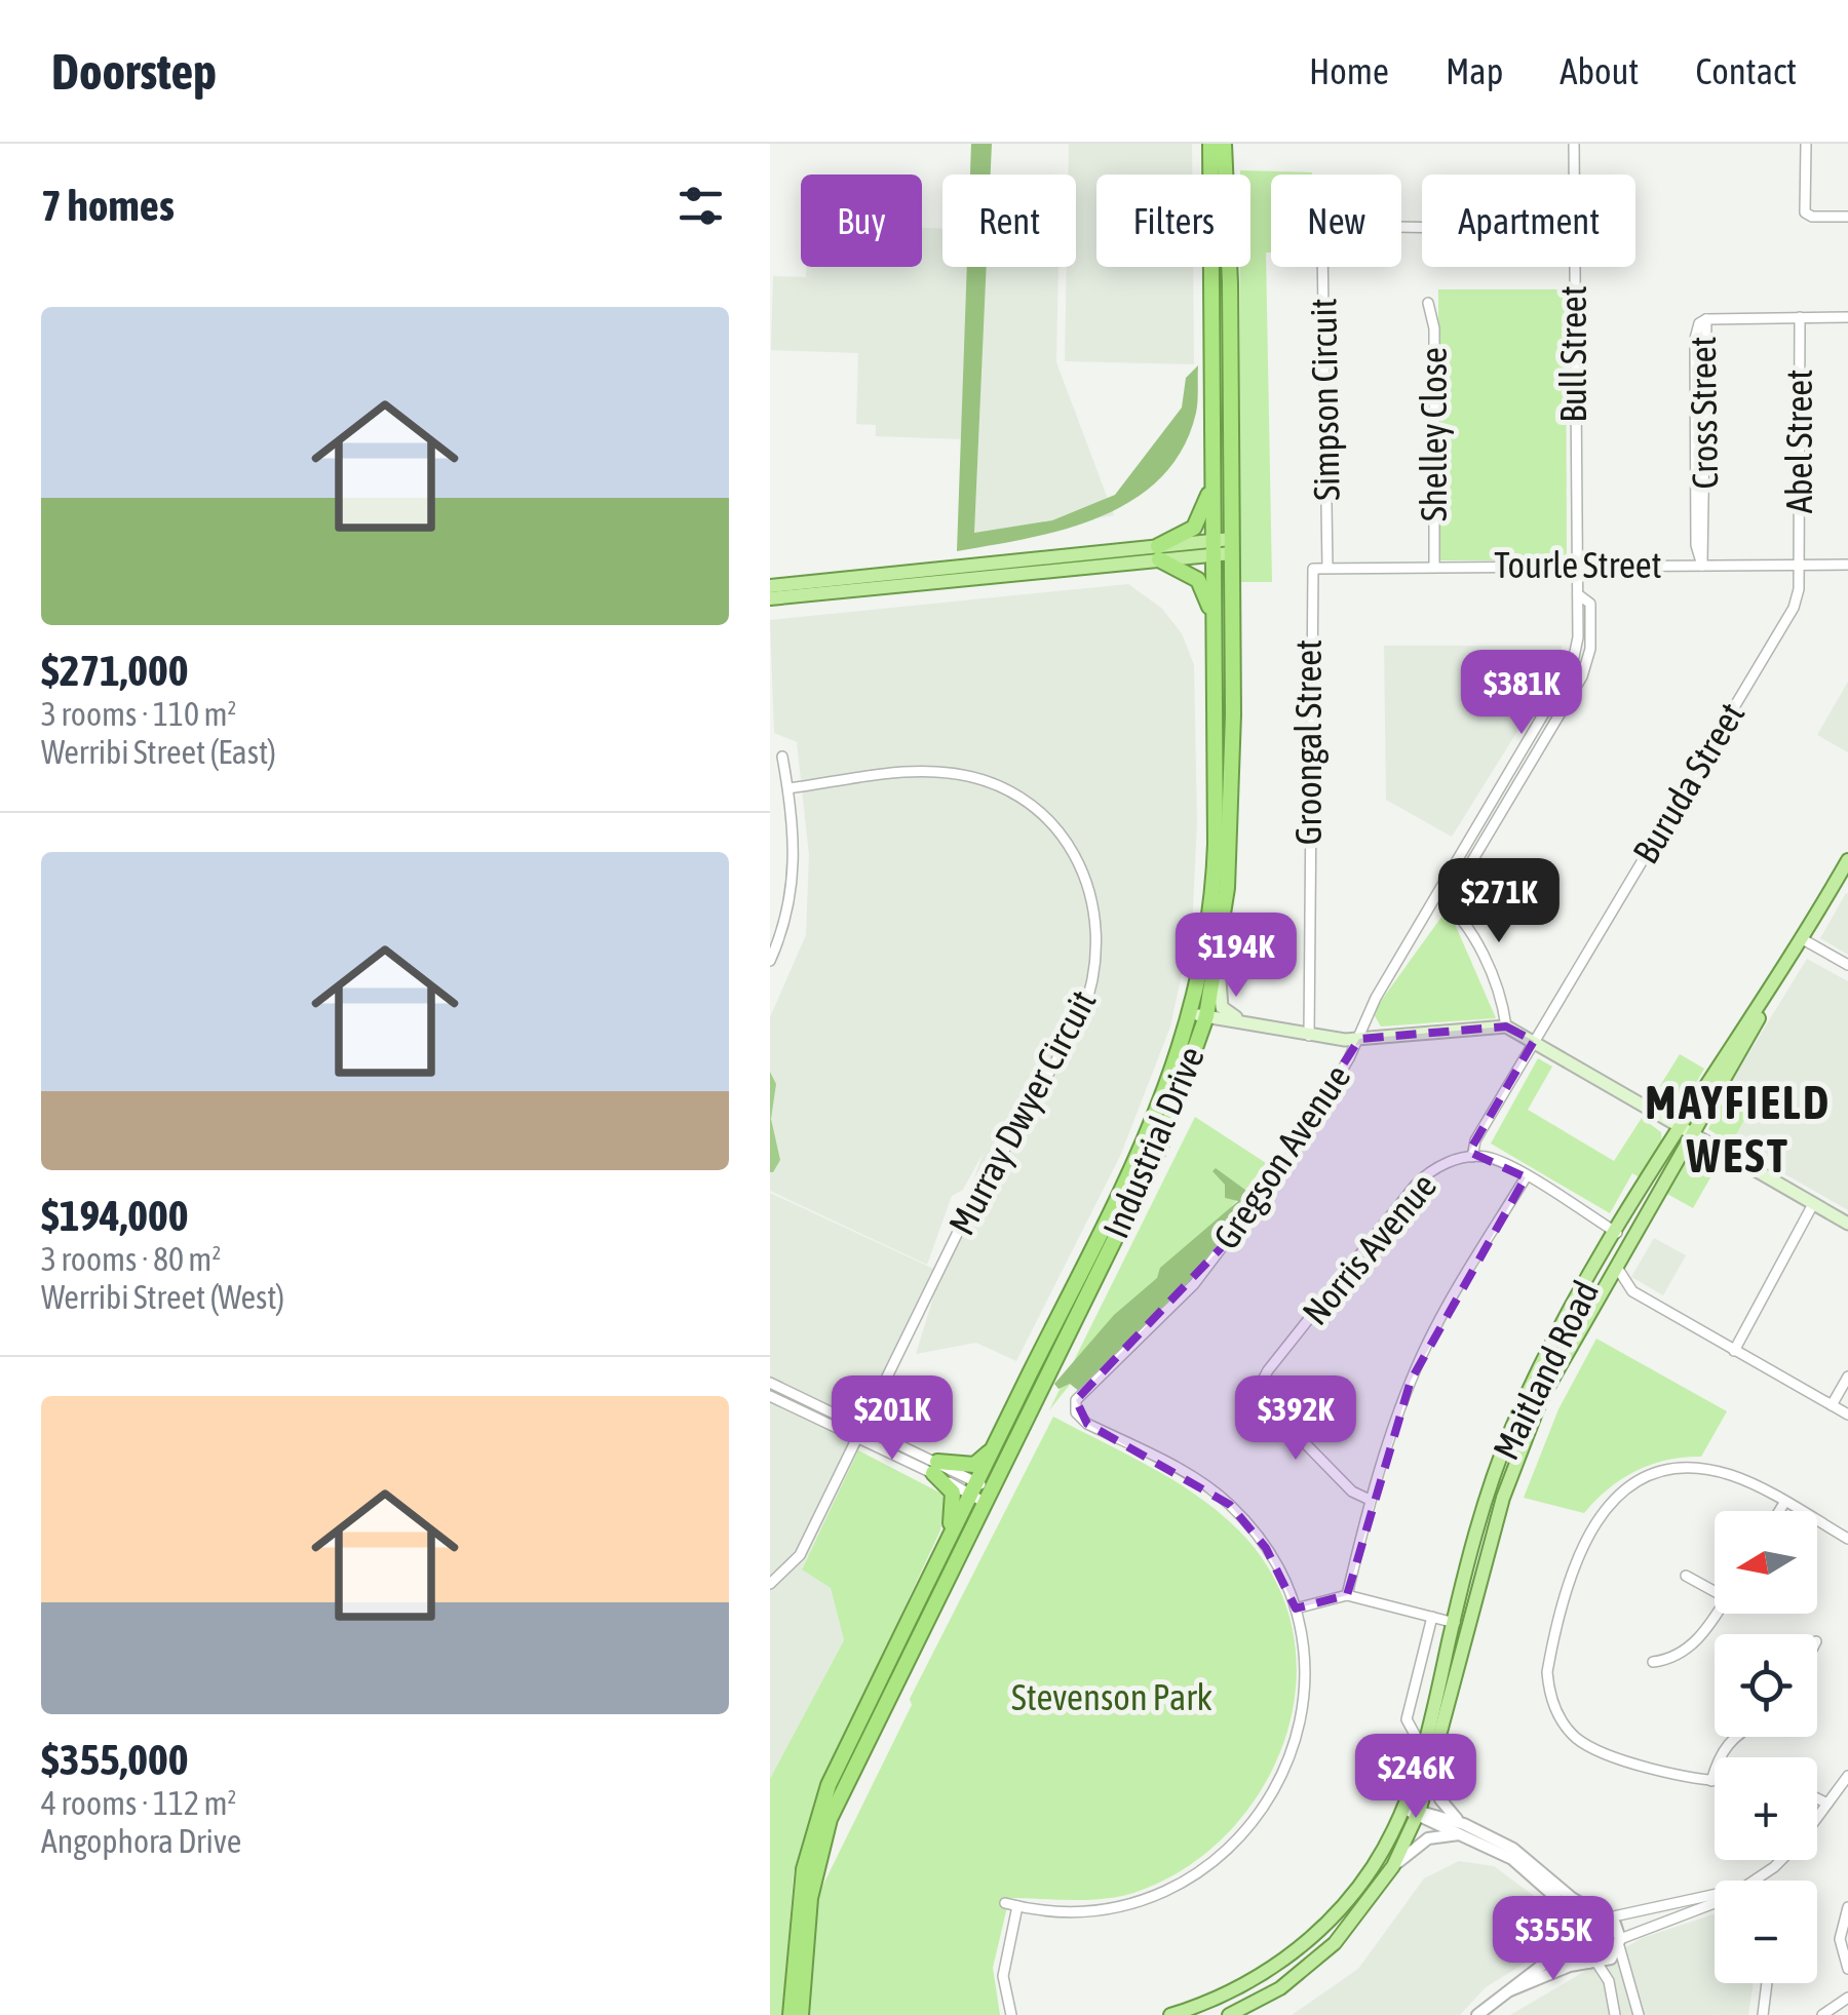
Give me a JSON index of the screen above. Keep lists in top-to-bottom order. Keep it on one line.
{"streets":{"highway":["Industrial Drive"],"main road":["Maitland Road"],"street":["Bull Street","Simpson Circuit","Cross Street","Shelley Close","Abel Street","Tourle Street","Groongal Street","Buruda Street","Murray Dwyer Circuit","Gregson Avenue","Norris Avenue"]},"crossings":[["Bull Street","Tourle Street"],["Bull Street","Gregson Avenue"],["Simpson Circuit","Tourle Street"],["Cross Street","Abel Street"],["Cross Street","Tourle Street"],["Shelley Close","Tourle Street"],["Abel Street","Tourle Street"],["Abel Street","Buruda Street"],["Tourle Street","Groongal Street"],["Tourle Street","Buruda Street"],["Tourle Street","Gregson Avenue"],["Buruda Street","Norris Avenue"],["Norris Avenue","Maitland Road"]],"districts":["MAYFIELD WEST"],"parks":["Stevenson Park"],"north":"left","page":{"header":"Doorstep","nav":["Home","Map","About","Contact"],"heading":"7 homes","chip":["Buy","Rent","Filters","New","Apartment"],"list":[{"name":"$271,000","note":"3 rooms · 110 m² · Werribi Street (East)"},{"name":"$194,000","note":"3 rooms · 80 m² · Werribi Street (West)"},{"name":"$355,000","note":"4 rooms · 112 m² · Angophora Drive"}],"price":["$381K","$271K","$194K","$201K","$392K","$246K","$355K"],"map_buttons":["+","−"]}}
